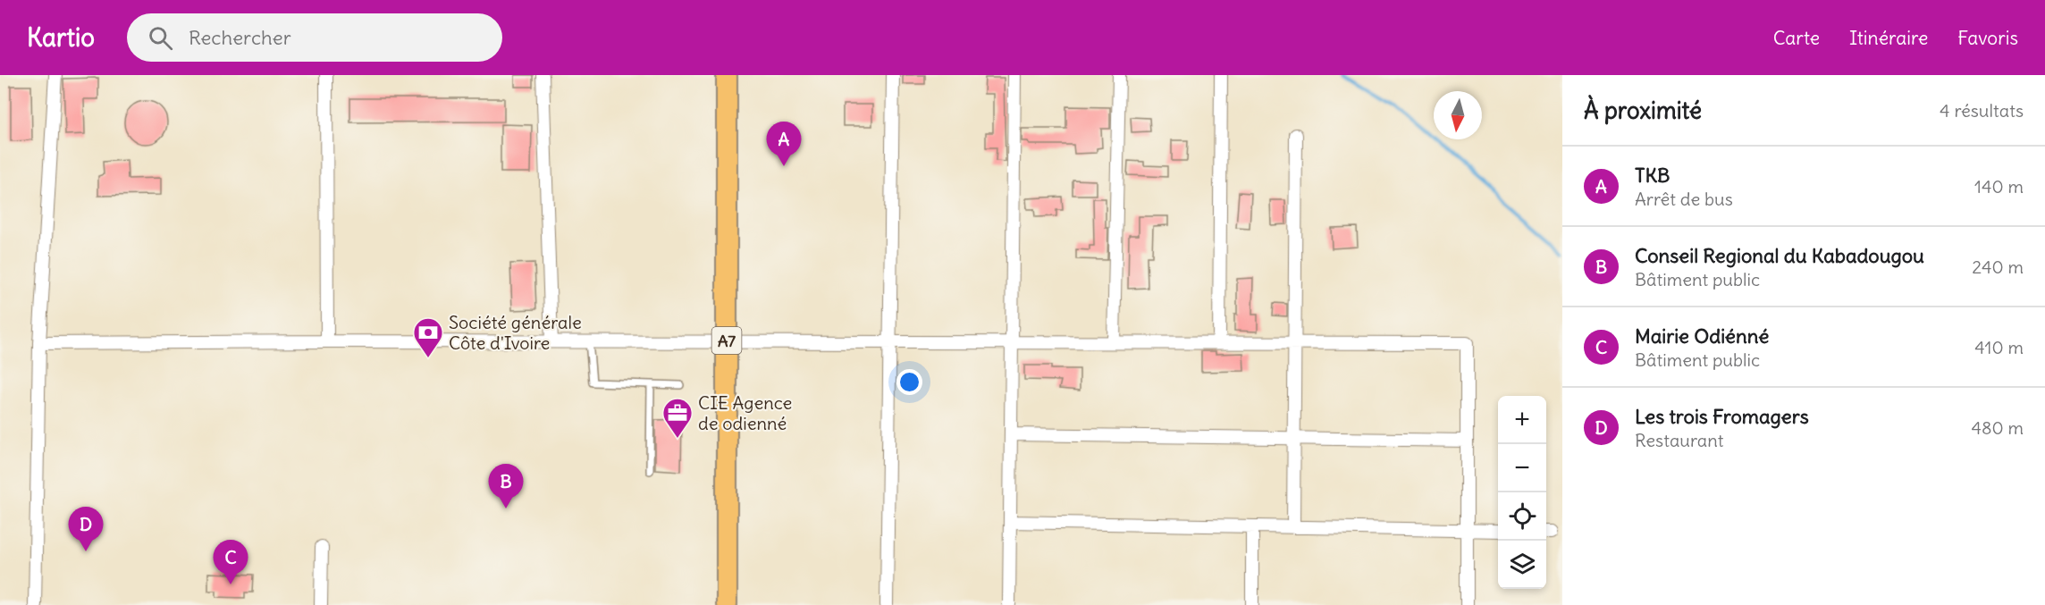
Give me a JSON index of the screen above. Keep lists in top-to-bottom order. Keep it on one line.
{"streets":{"main road":["A7"]},"places":{"bank":["Société générale Côte d'Ivoire"],"office":["CIE Agence de odienné"]},"north":"bottom","page":{"header":"Kartio","search":"Rechercher","nav":["Carte","Itinéraire","Favoris"],"heading":["À proximité","4 résultats"],"pins":["A","B","D","C"],"list":[{"mark":"A","name":"TKB","note":"Arrêt de bus","value":"140 m"},{"mark":"B","name":"Conseil Regional du Kabadougou","note":"Bâtiment public","value":"240 m"},{"mark":"C","name":"Mairie Odiénné","note":"Bâtiment public","value":"410 m"},{"mark":"D","name":"Les trois Fromagers","note":"Restaurant","value":"480 m"}],"map_buttons":["+","−"]}}
